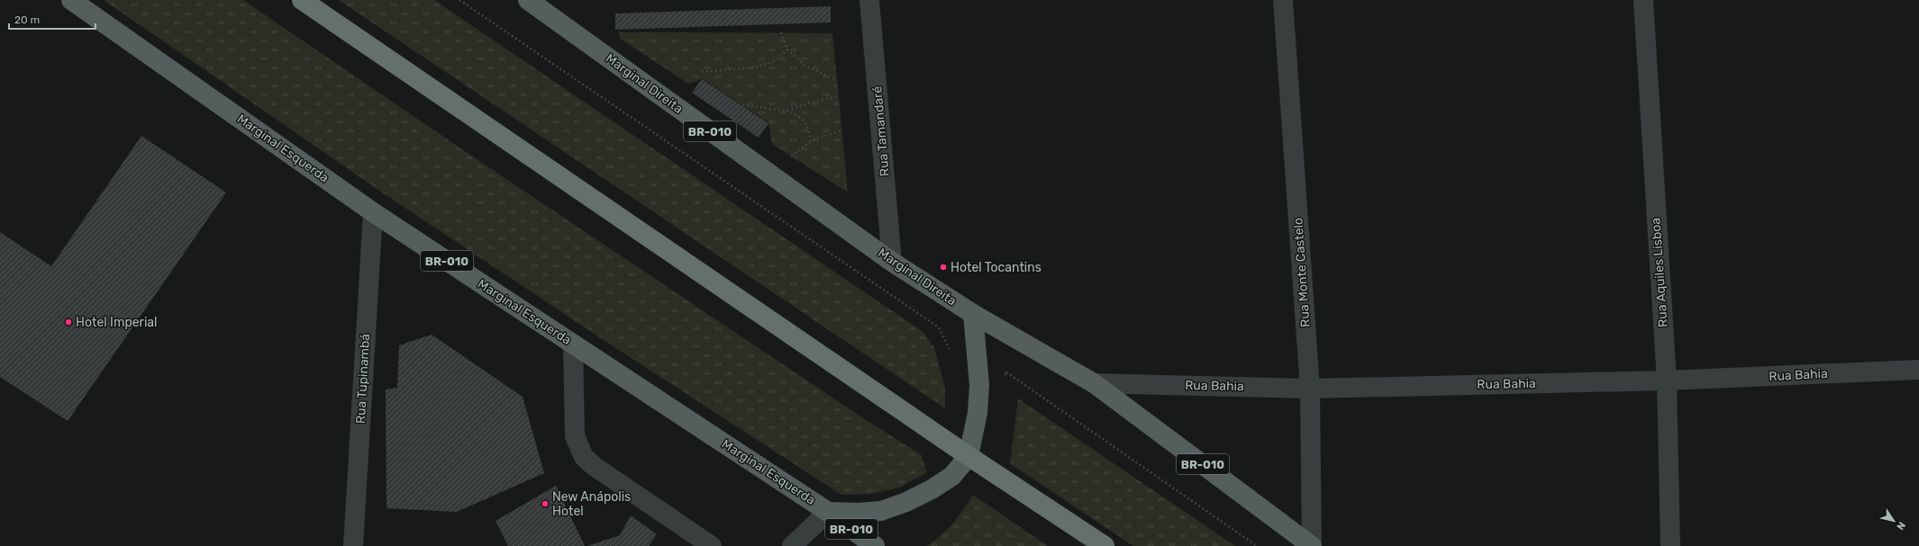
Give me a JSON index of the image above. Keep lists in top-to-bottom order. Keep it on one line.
{"streets":{"main road":["Marginal Direita","BR-010","Marginal Esquerda"],"street":["Rua Tamandaré","Rua Monte Castelo","Rua Aquiles Lisboa","Rua Bahia","Rua Tupinambá"]},"crossings":[["Marginal Direita","Rua Tamandaré"],["Marginal Direita","Rua Monte Castelo"],["Marginal Direita","Rua Bahia"],["Marginal Esquerda","Rua Tupinambá"],["Rua Monte Castelo","Rua Bahia"],["Rua Aquiles Lisboa","Rua Bahia"]],"places":["Hotel Tocantins","Hotel Imperial","New Anápolis Hotel"],"scale_bar":"20 m","north":"bottom right"}
